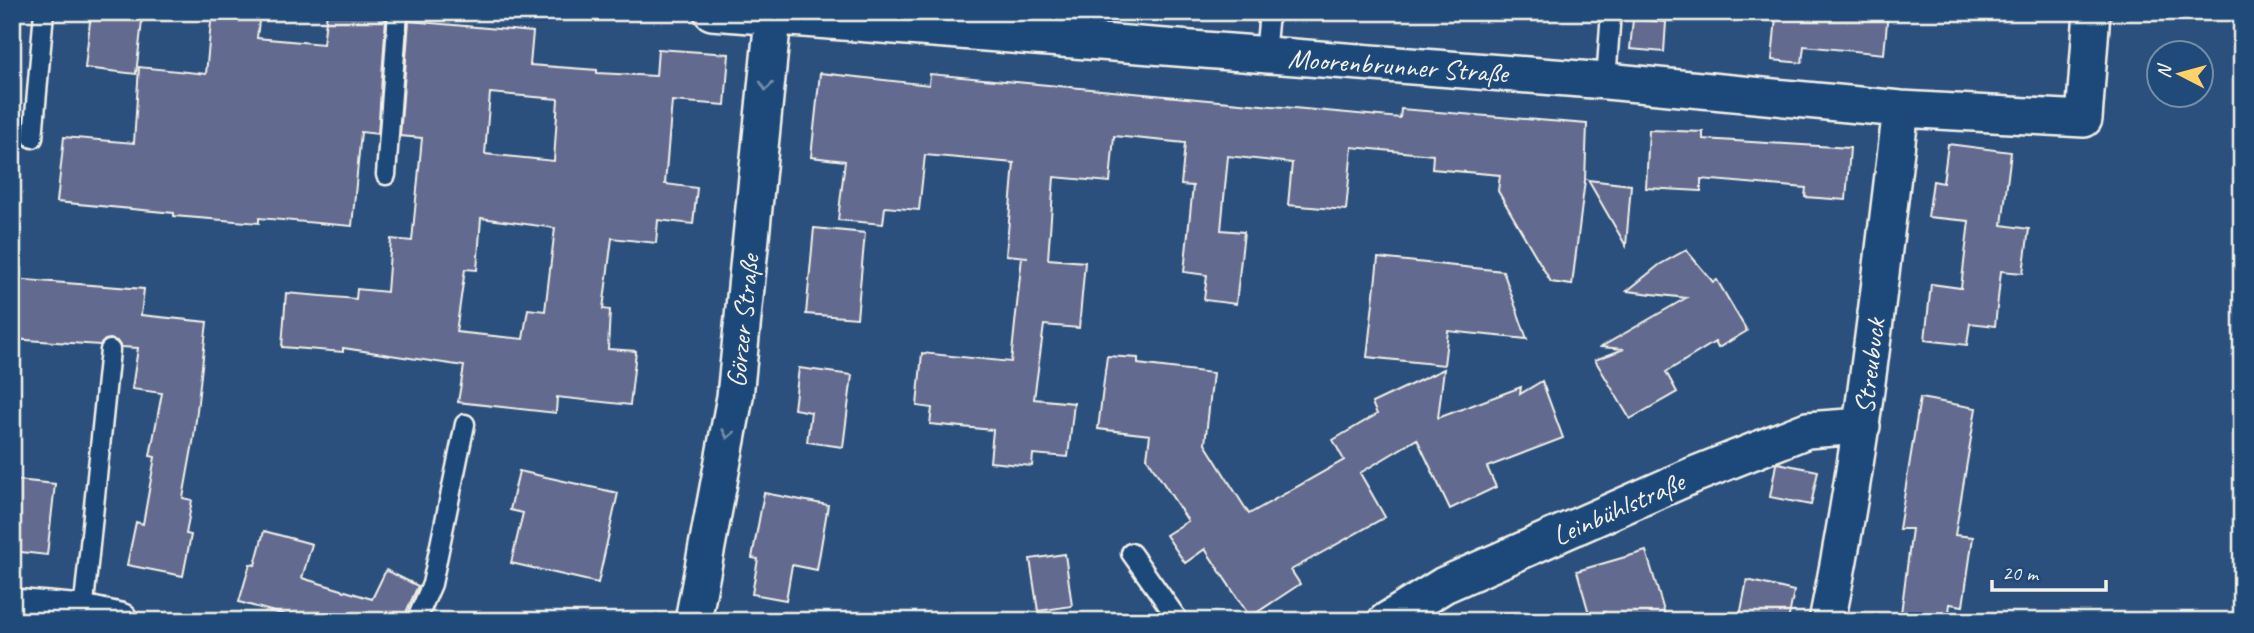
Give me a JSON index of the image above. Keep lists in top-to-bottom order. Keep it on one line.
{"streets":{"street":["Moorenbrunner Straße","Görzer Straße","Streubuck","Leinbühlstraße"]},"crossings":[["Moorenbrunner Straße","Görzer Straße"],["Moorenbrunner Straße","Streubuck"],["Streubuck","Leinbühlstraße"]],"one_way":["Görzer Straße"],"scale_bar":"20 m","north":"left"}
